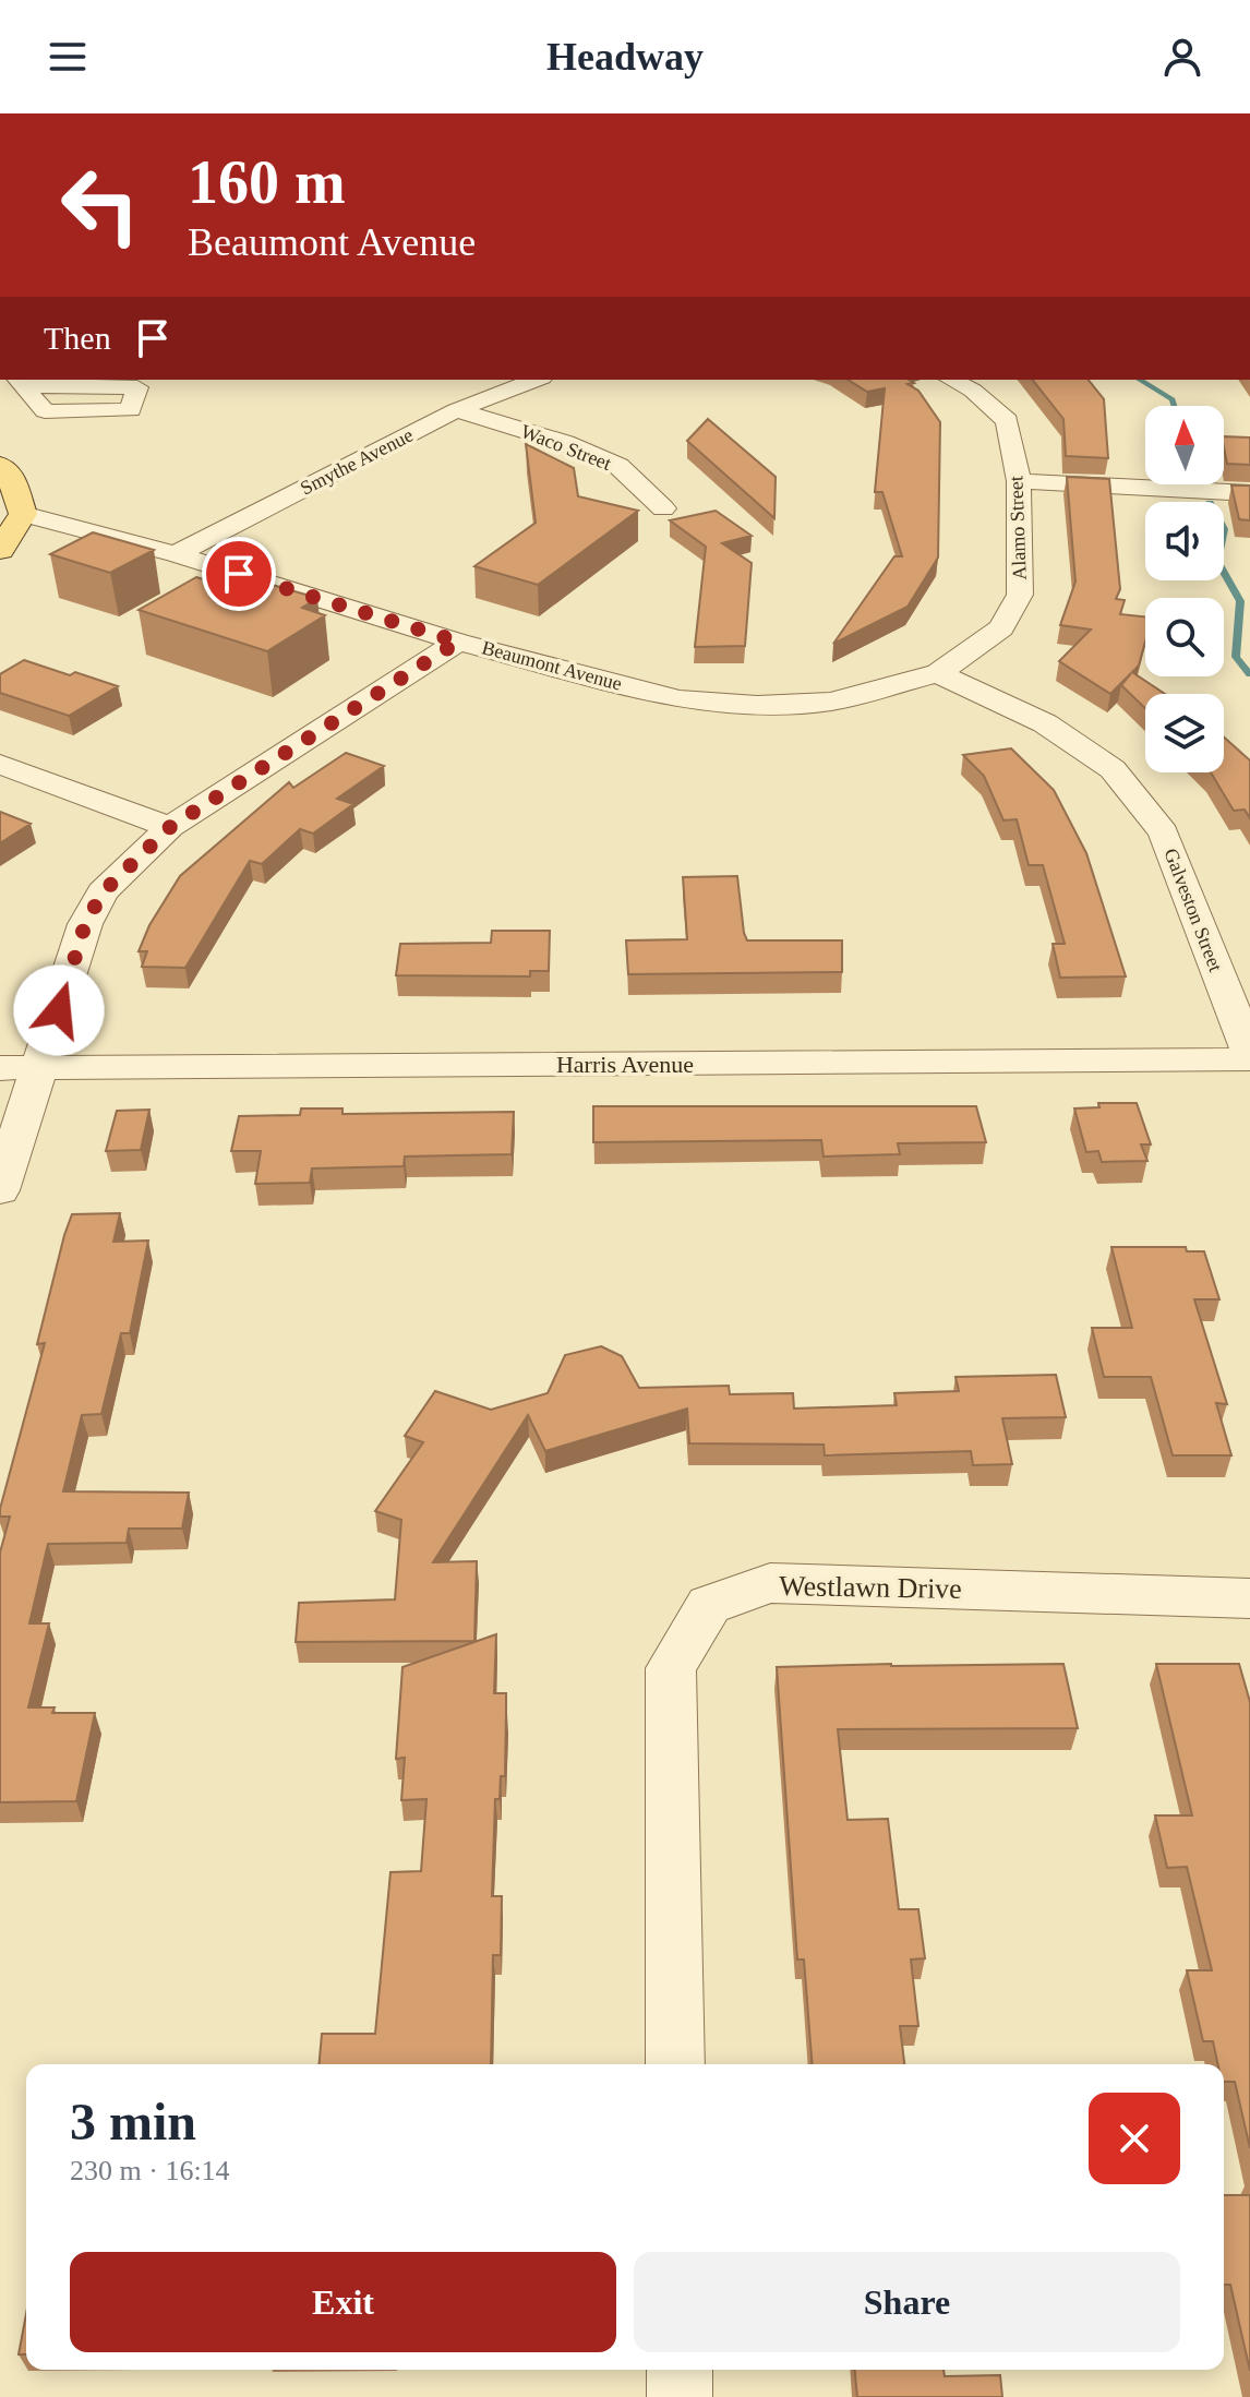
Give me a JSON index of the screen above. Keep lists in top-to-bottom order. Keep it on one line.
{"streets":{"street":["Waco Street","Smythe Avenue","Alamo Street","Beaumont Avenue","Galveston Street","Harris Avenue","Westlawn Drive"]},"crossings":[["Waco Street","Smythe Avenue"],["Smythe Avenue","Beaumont Avenue"],["Alamo Street","Beaumont Avenue"],["Alamo Street","Galveston Street"],["Beaumont Avenue","Galveston Street"],["Galveston Street","Harris Avenue"]],"north":"top","page":{"header":"Headway","turn":["160 m","Beaumont Avenue"],"then":"Then","heading":["3 min","230 m · 16:14"],"buttons":["Exit","Share"]}}
